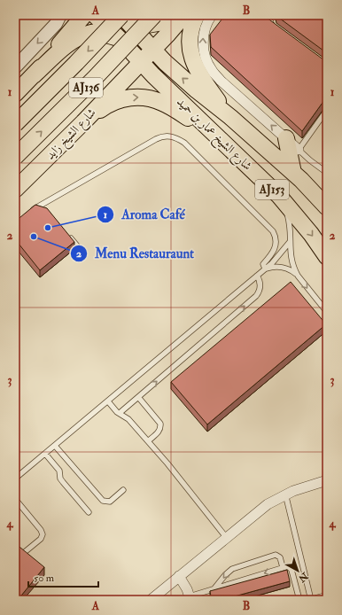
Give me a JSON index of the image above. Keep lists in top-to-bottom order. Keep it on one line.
{"streets":{"main road":["AJ136","شارع الشيخ زايد","شارع الشيخ عمار بن حميد","AJ153"]},"crossings":[["AJ136","شارع الشيخ عمار بن حميد"],["شارع الشيخ زايد","شارع الشيخ عمار بن حميد"]],"places":["Aroma Café","Menu Restauraunt"],"scale_bar":"50 m","north":"bottom right","grid":{"columns":["A","B"],"rows":["1","2","3","4"]}}
